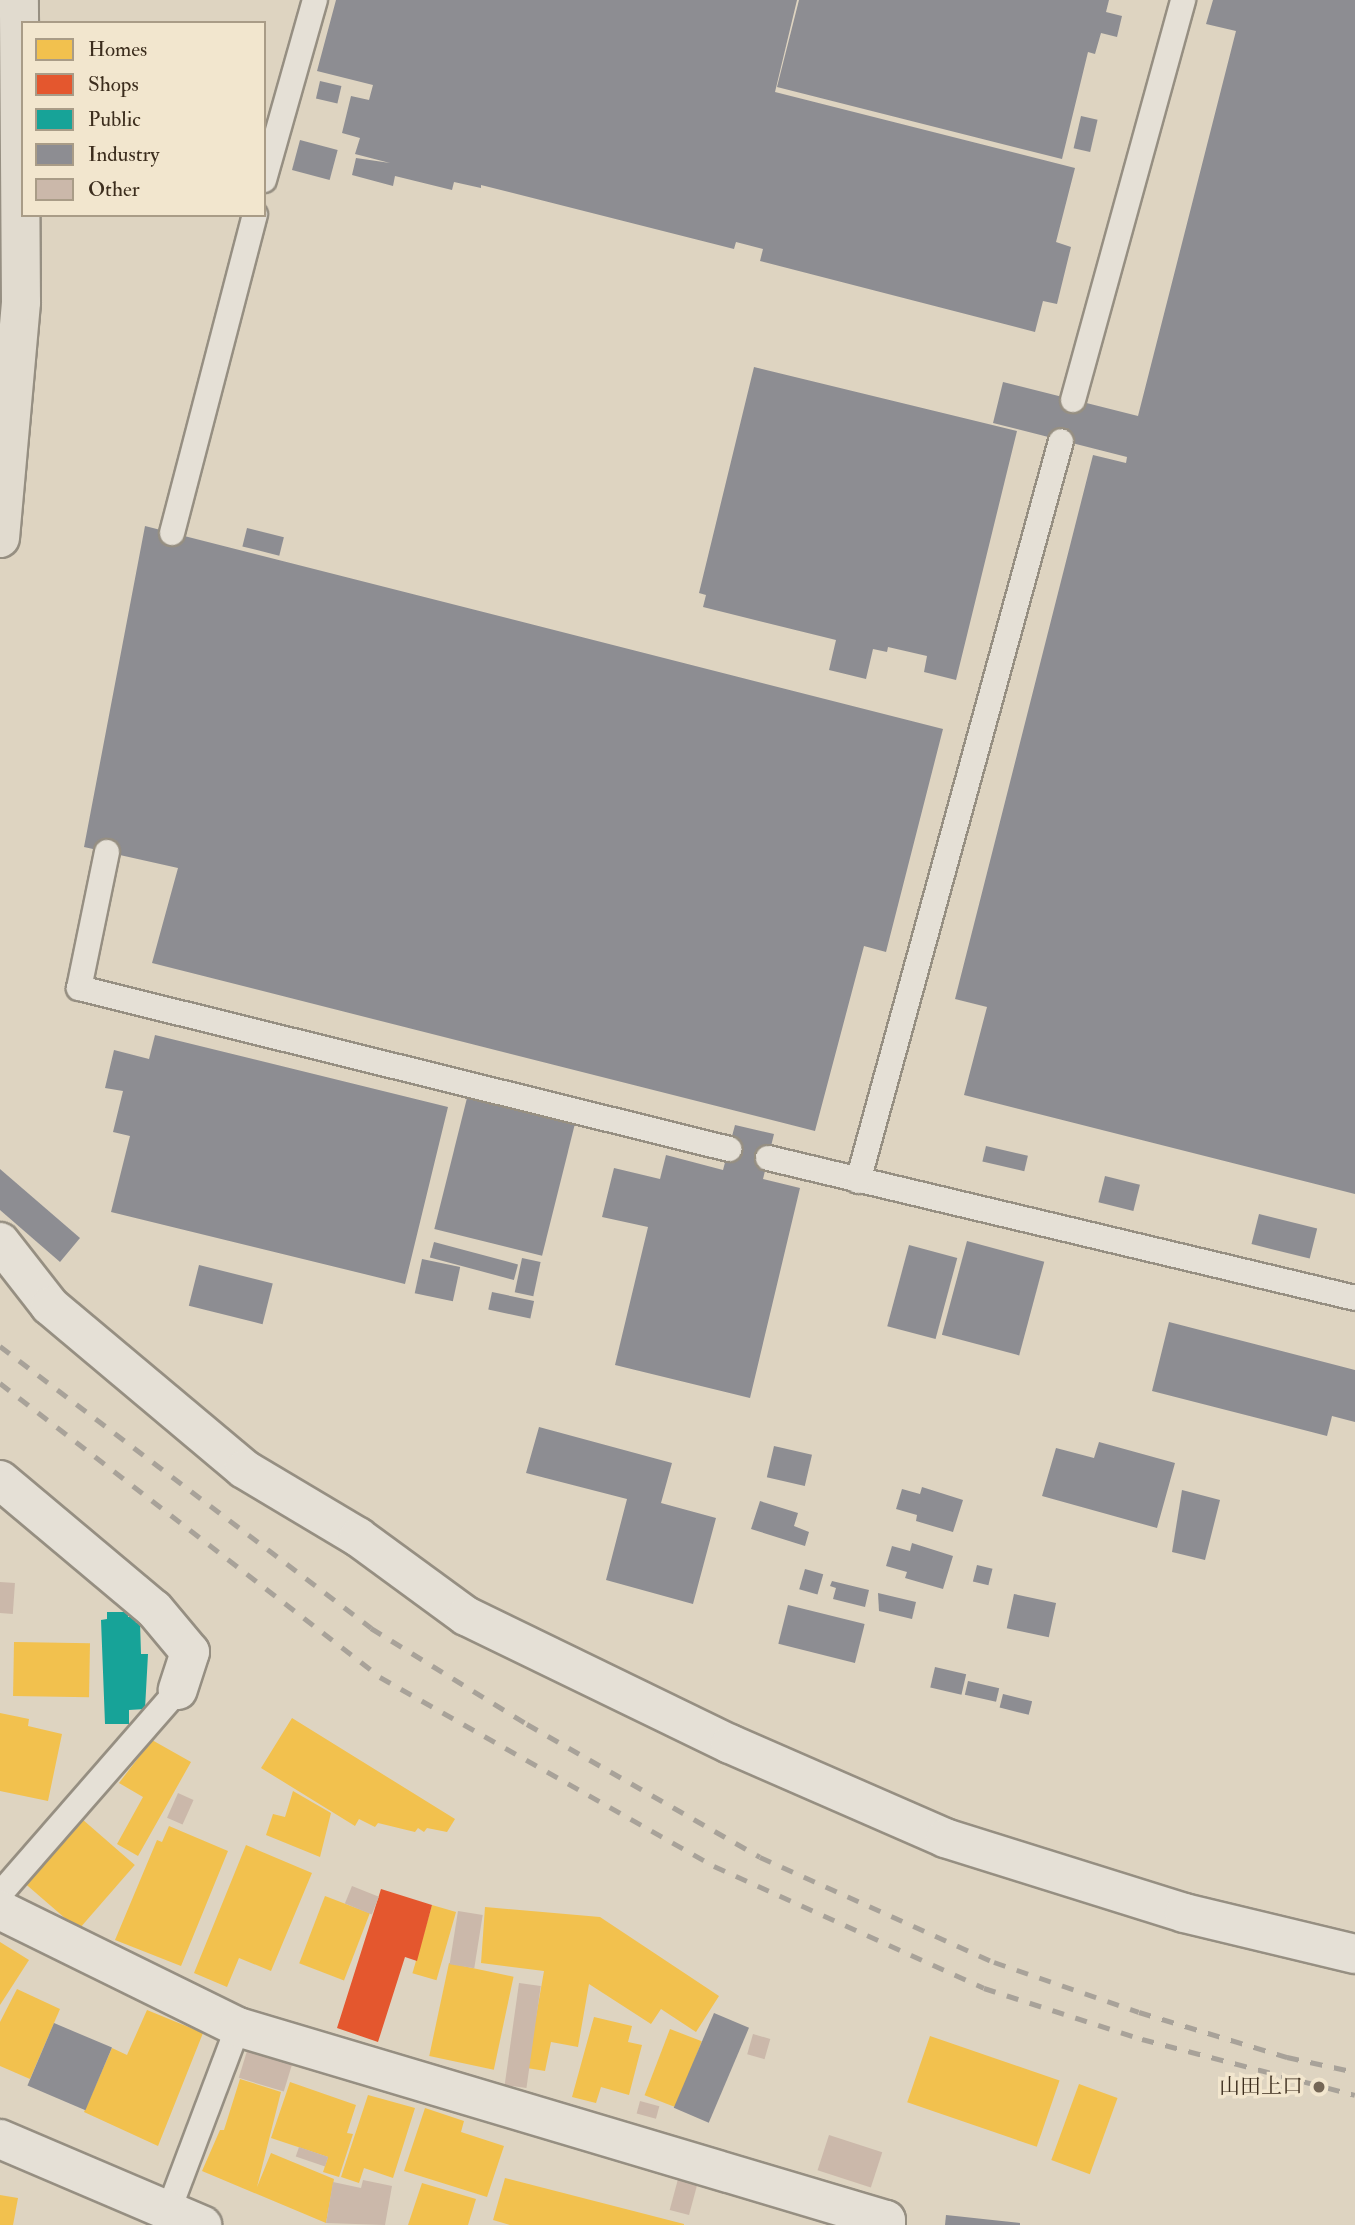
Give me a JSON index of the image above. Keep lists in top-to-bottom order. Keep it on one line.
{"places":["山田上口"],"legend":["Homes","Shops","Public","Industry","Other"]}
